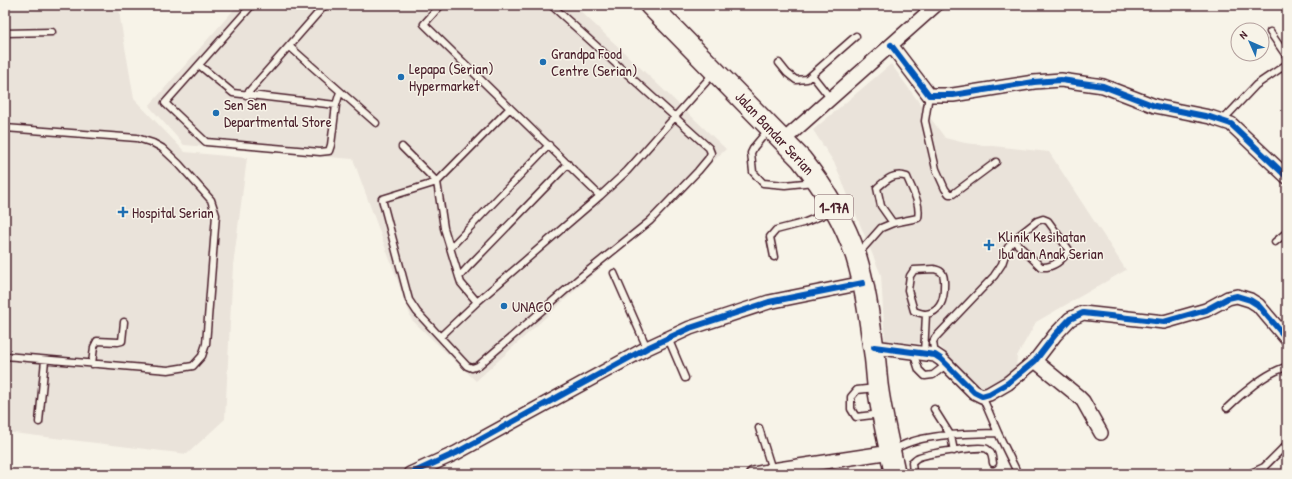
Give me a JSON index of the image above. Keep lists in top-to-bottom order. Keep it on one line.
{"streets":{"main road":["Jalan Bandar Serian","1-17A"]},"places":{"other":["Grandpa Food Centre (Serian)","Lepapa (Serian) Hypermarket","Sen Sen Departmental Store","UNACO"],"health":["Hospital Serian","Klinik Kesihatan Ibu dan Anak Serian"]},"north":"top left"}
